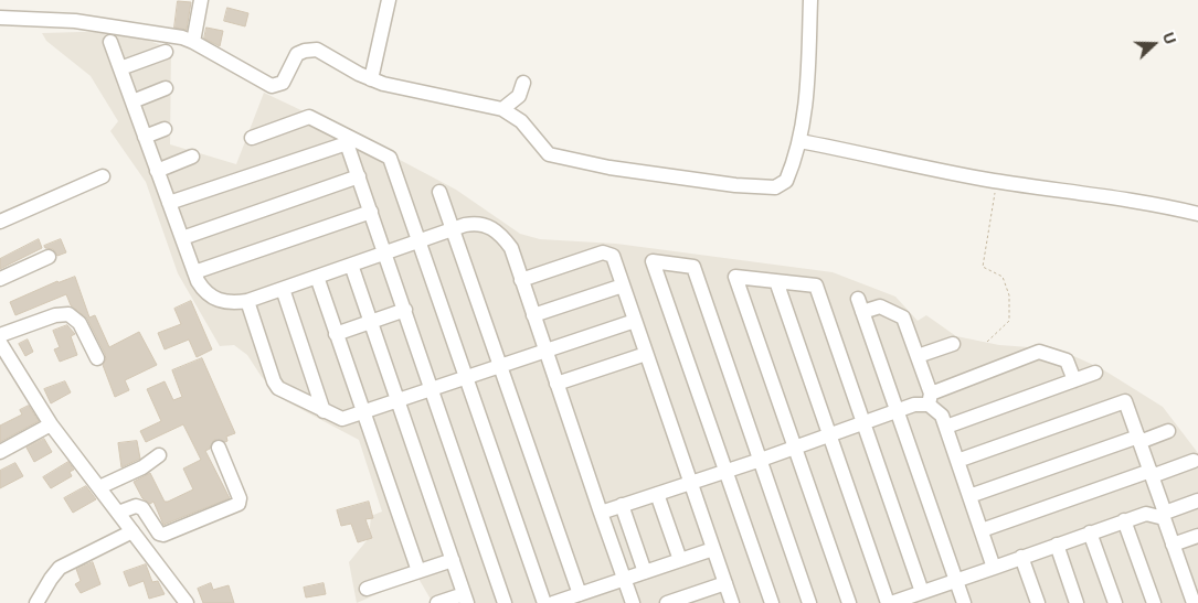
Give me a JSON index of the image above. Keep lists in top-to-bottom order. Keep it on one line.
{"north":"right"}
